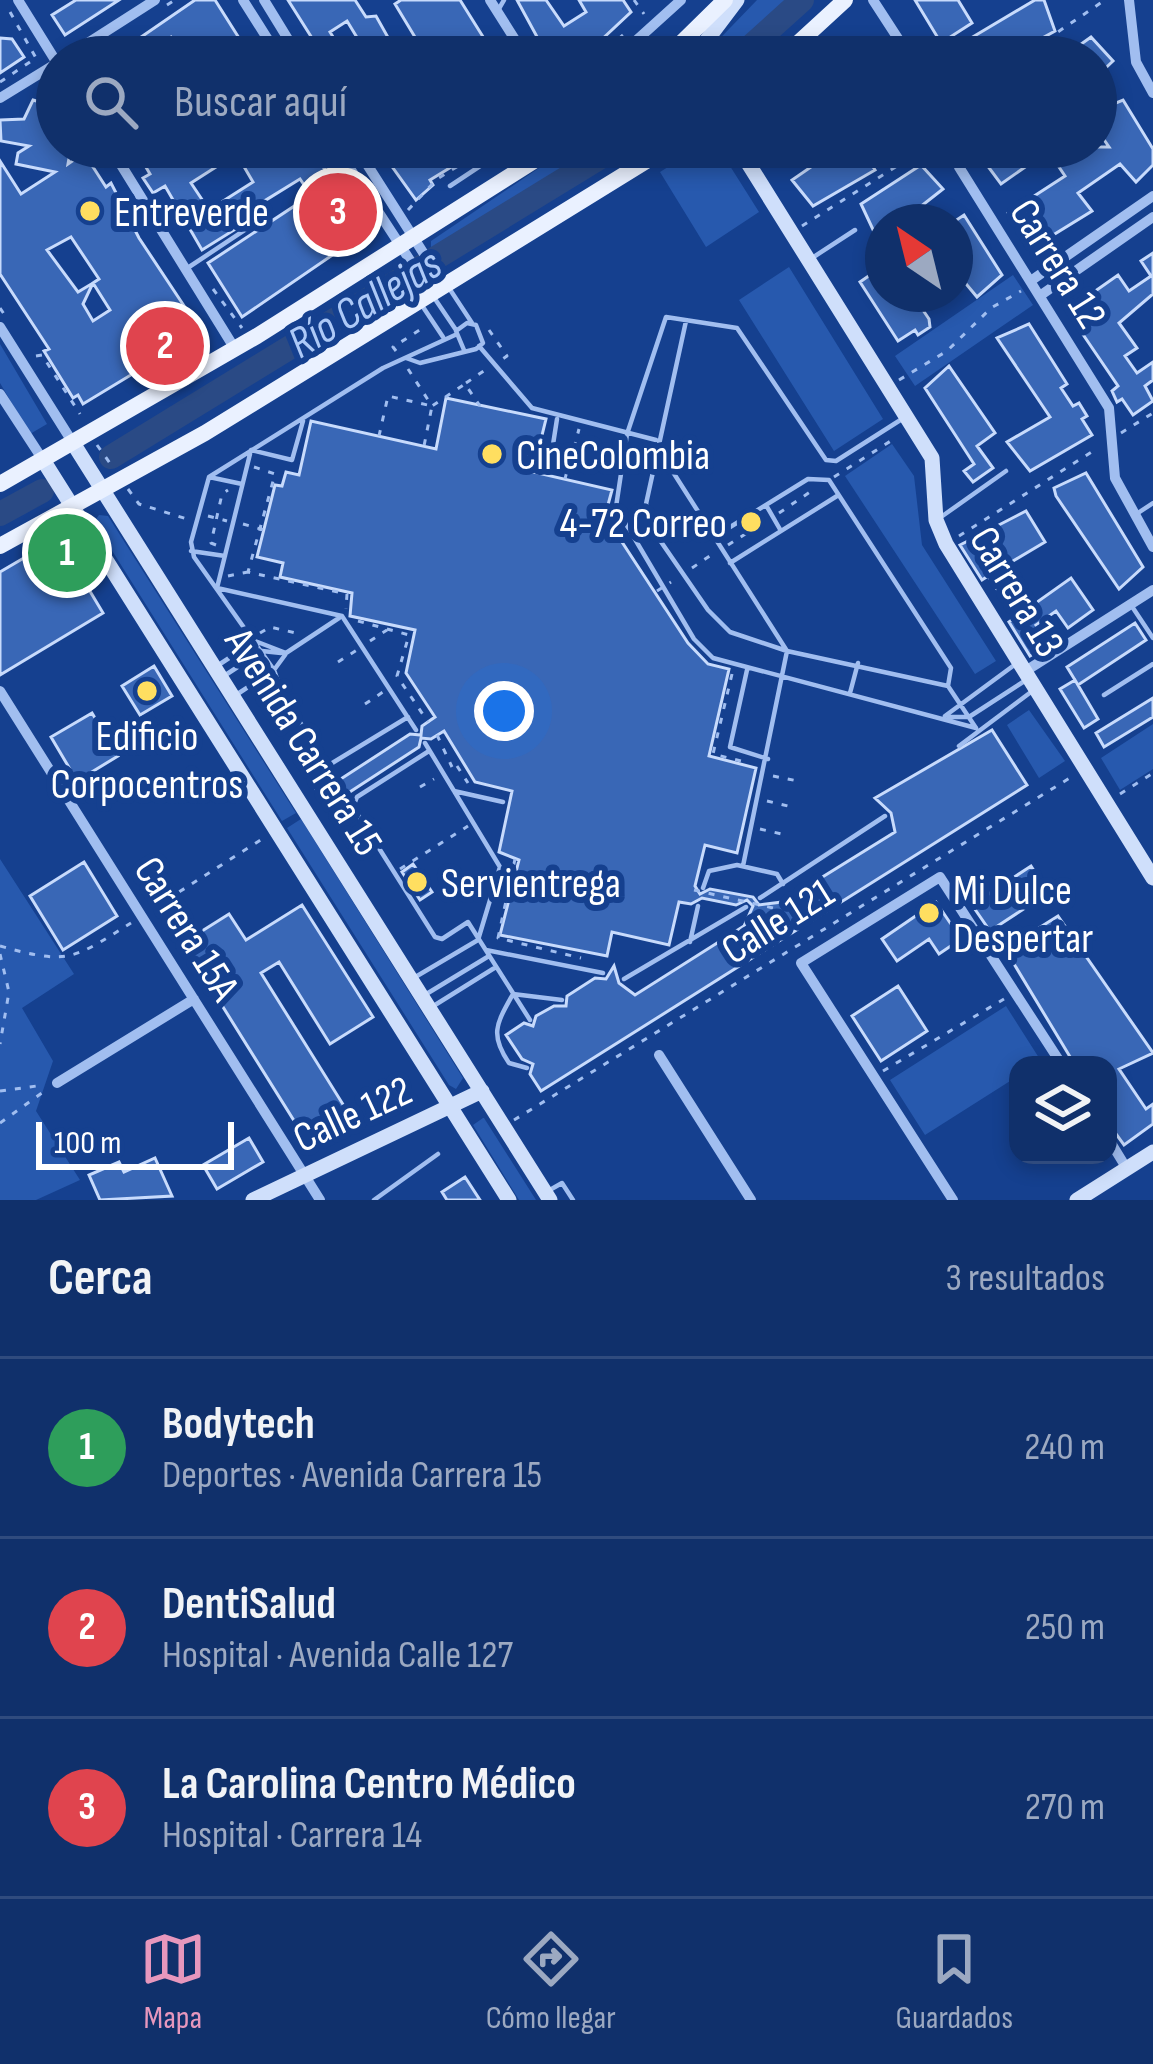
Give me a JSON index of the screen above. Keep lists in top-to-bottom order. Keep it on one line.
{"streets":{"main road":["Carrera 13","Avenida Carrera 15","Calle 122"],"street":["Carrera 12","Calle 121","Carrera 15A"]},"crossings":[["Avenida Carrera 15","Calle 122"],["Carrera 15A","Calle 122"]],"water":["Río Callejas"],"places":["Entreverde","CineColombia","4-72 Correo","Edificio Corpocentros","Servientrega","Mi Dulce Despertar"],"scale_bar":"100 m","north":"top left","page":{"search":"Buscar aquí","pins":["3","2","1"],"scale":"100 m","heading":["Cerca","3 resultados"],"list":[{"mark":"1","name":"Bodytech","note":"Deportes · Avenida Carrera 15","value":"240 m"},{"mark":"2","name":"DentiSalud","note":"Hospital · Avenida Calle 127","value":"250 m"},{"mark":"3","name":"La Carolina Centro Médico","note":"Hospital · Carrera 14","value":"270 m"}],"nav":["Mapa","Cómo llegar","Guardados"]}}
